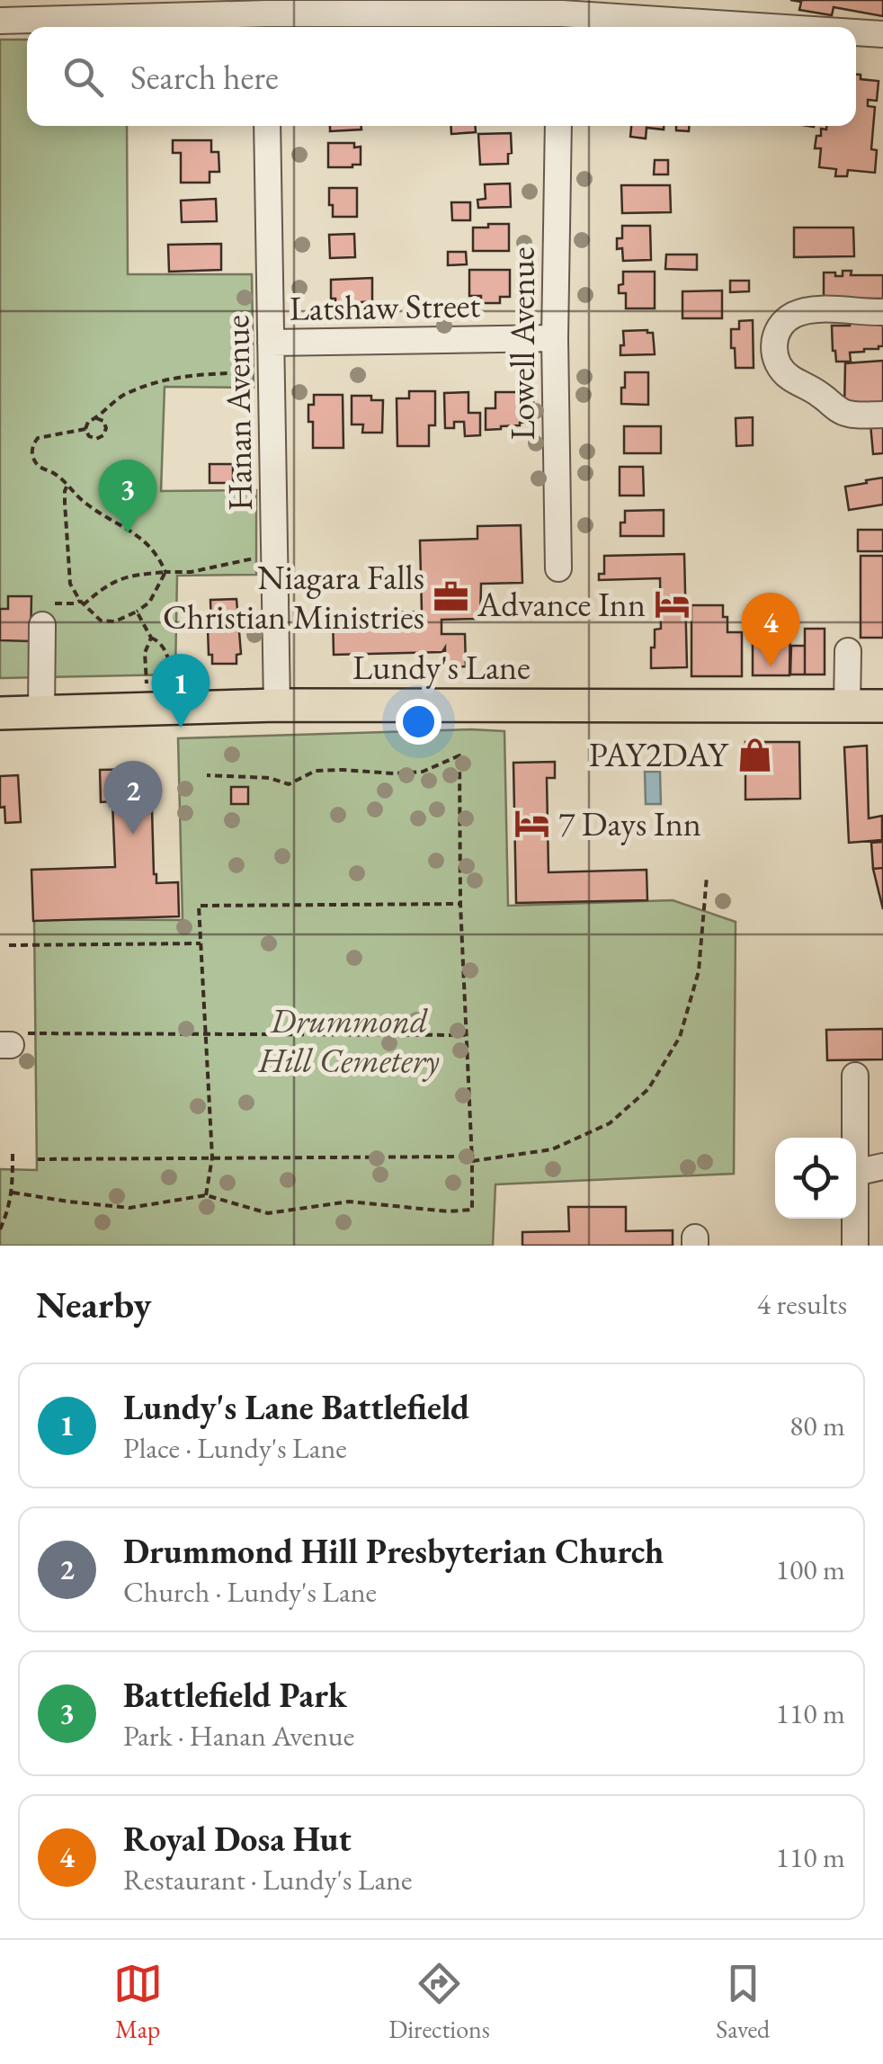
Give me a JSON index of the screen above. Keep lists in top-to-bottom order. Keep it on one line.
{"streets":{"main road":["Lundy's Lane"],"street":["Latshaw Street","Lowell Avenue","Hanan Avenue"]},"crossings":[["Latshaw Street","Lowell Avenue"],["Latshaw Street","Hanan Avenue"],["Hanan Avenue","Lundy's Lane"]],"parks":["Drummond Hill Cemetery"],"places":{"office":["Niagara Falls Christian Ministries"],"hotel":["Advance Inn","7 Days Inn"],"shop":["PAY2DAY"]},"page":{"search":"Search here","pins":["3","4","1","2"],"heading":["Nearby","4 results"],"list":[{"mark":"1","name":"Lundy's Lane Battlefield","note":"Place · Lundy's Lane","value":"80 m"},{"mark":"2","name":"Drummond Hill Presbyterian Church","note":"Church · Lundy's Lane","value":"100 m"},{"mark":"3","name":"Battlefield Park","note":"Park · Hanan Avenue","value":"110 m"},{"mark":"4","name":"Royal Dosa Hut","note":"Restaurant · Lundy's Lane","value":"110 m"}],"nav":["Map","Directions","Saved"]}}
